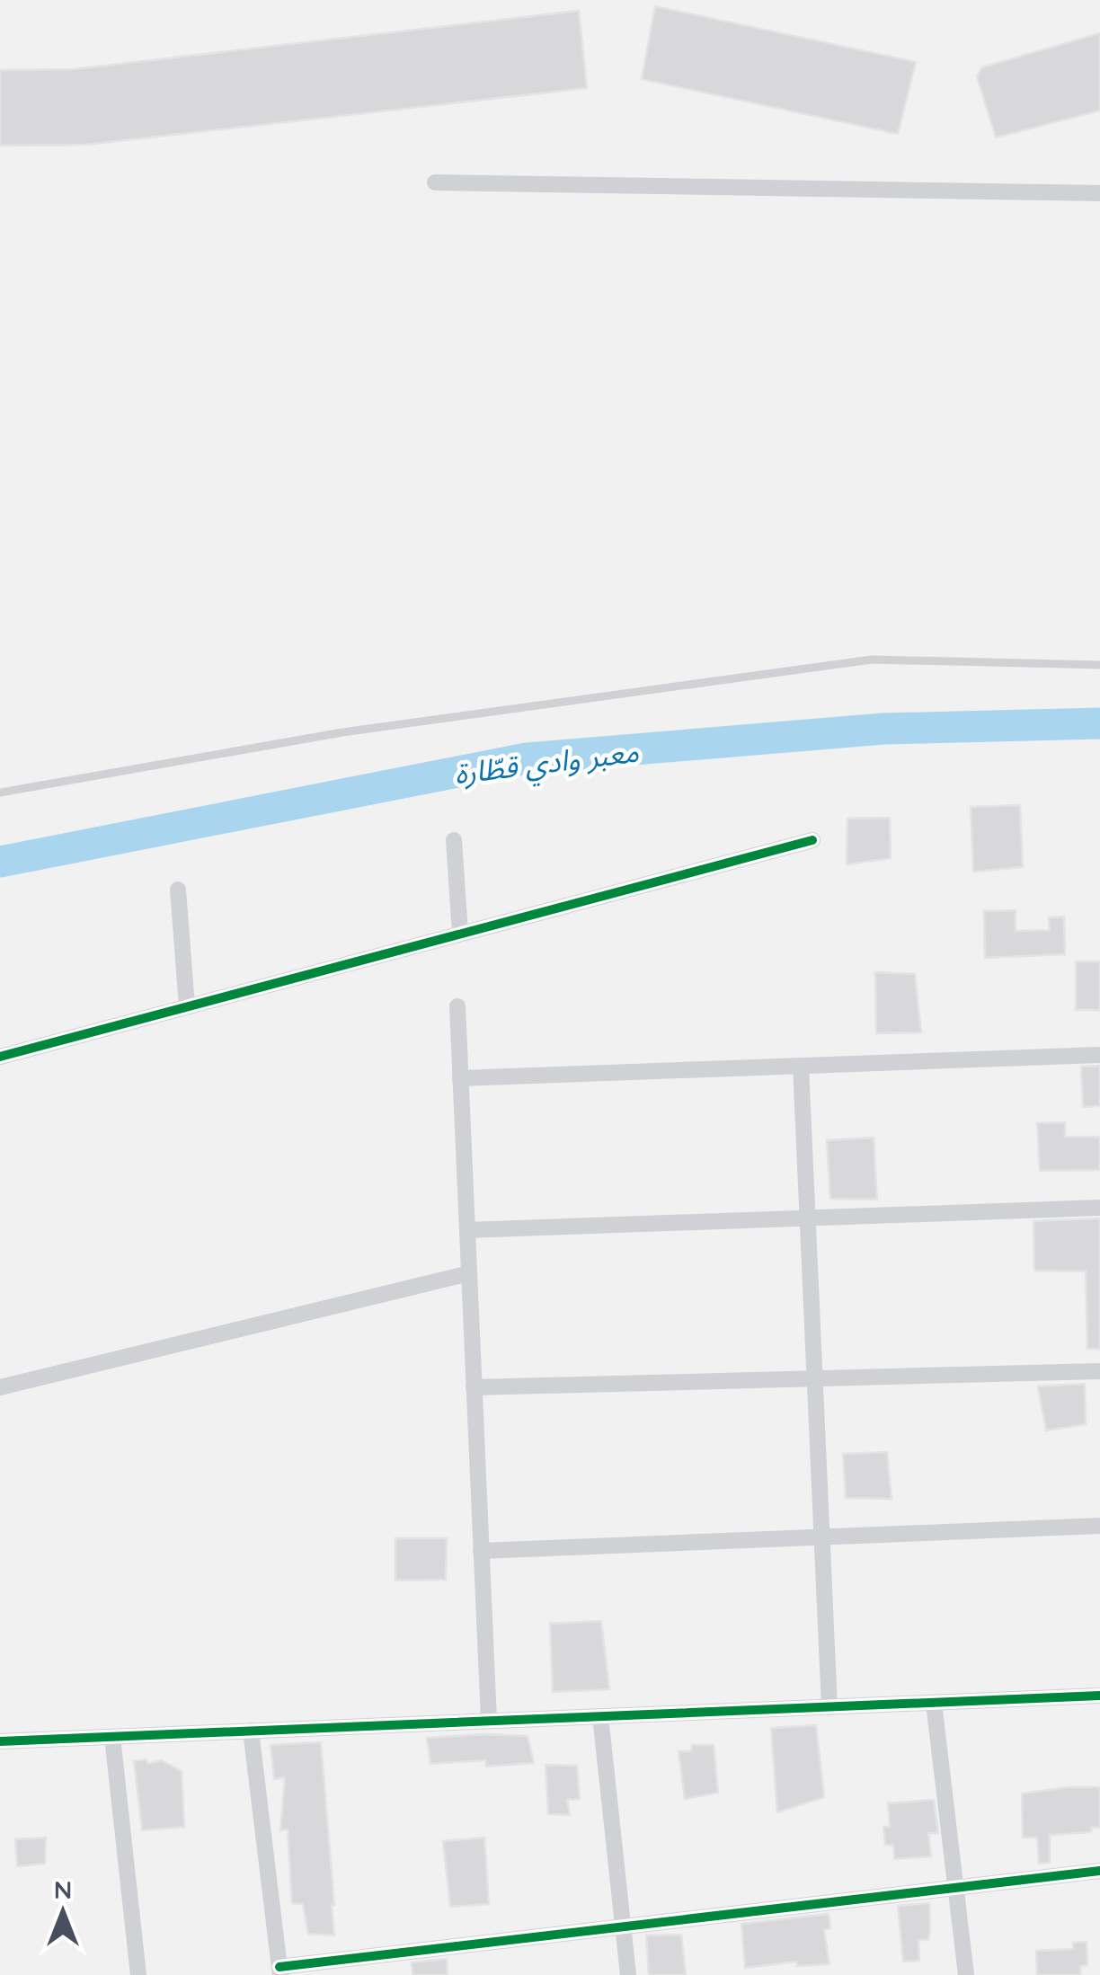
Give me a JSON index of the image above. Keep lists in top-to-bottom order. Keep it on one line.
{"water":["معبر وادي قطّارة"],"north":"top"}
